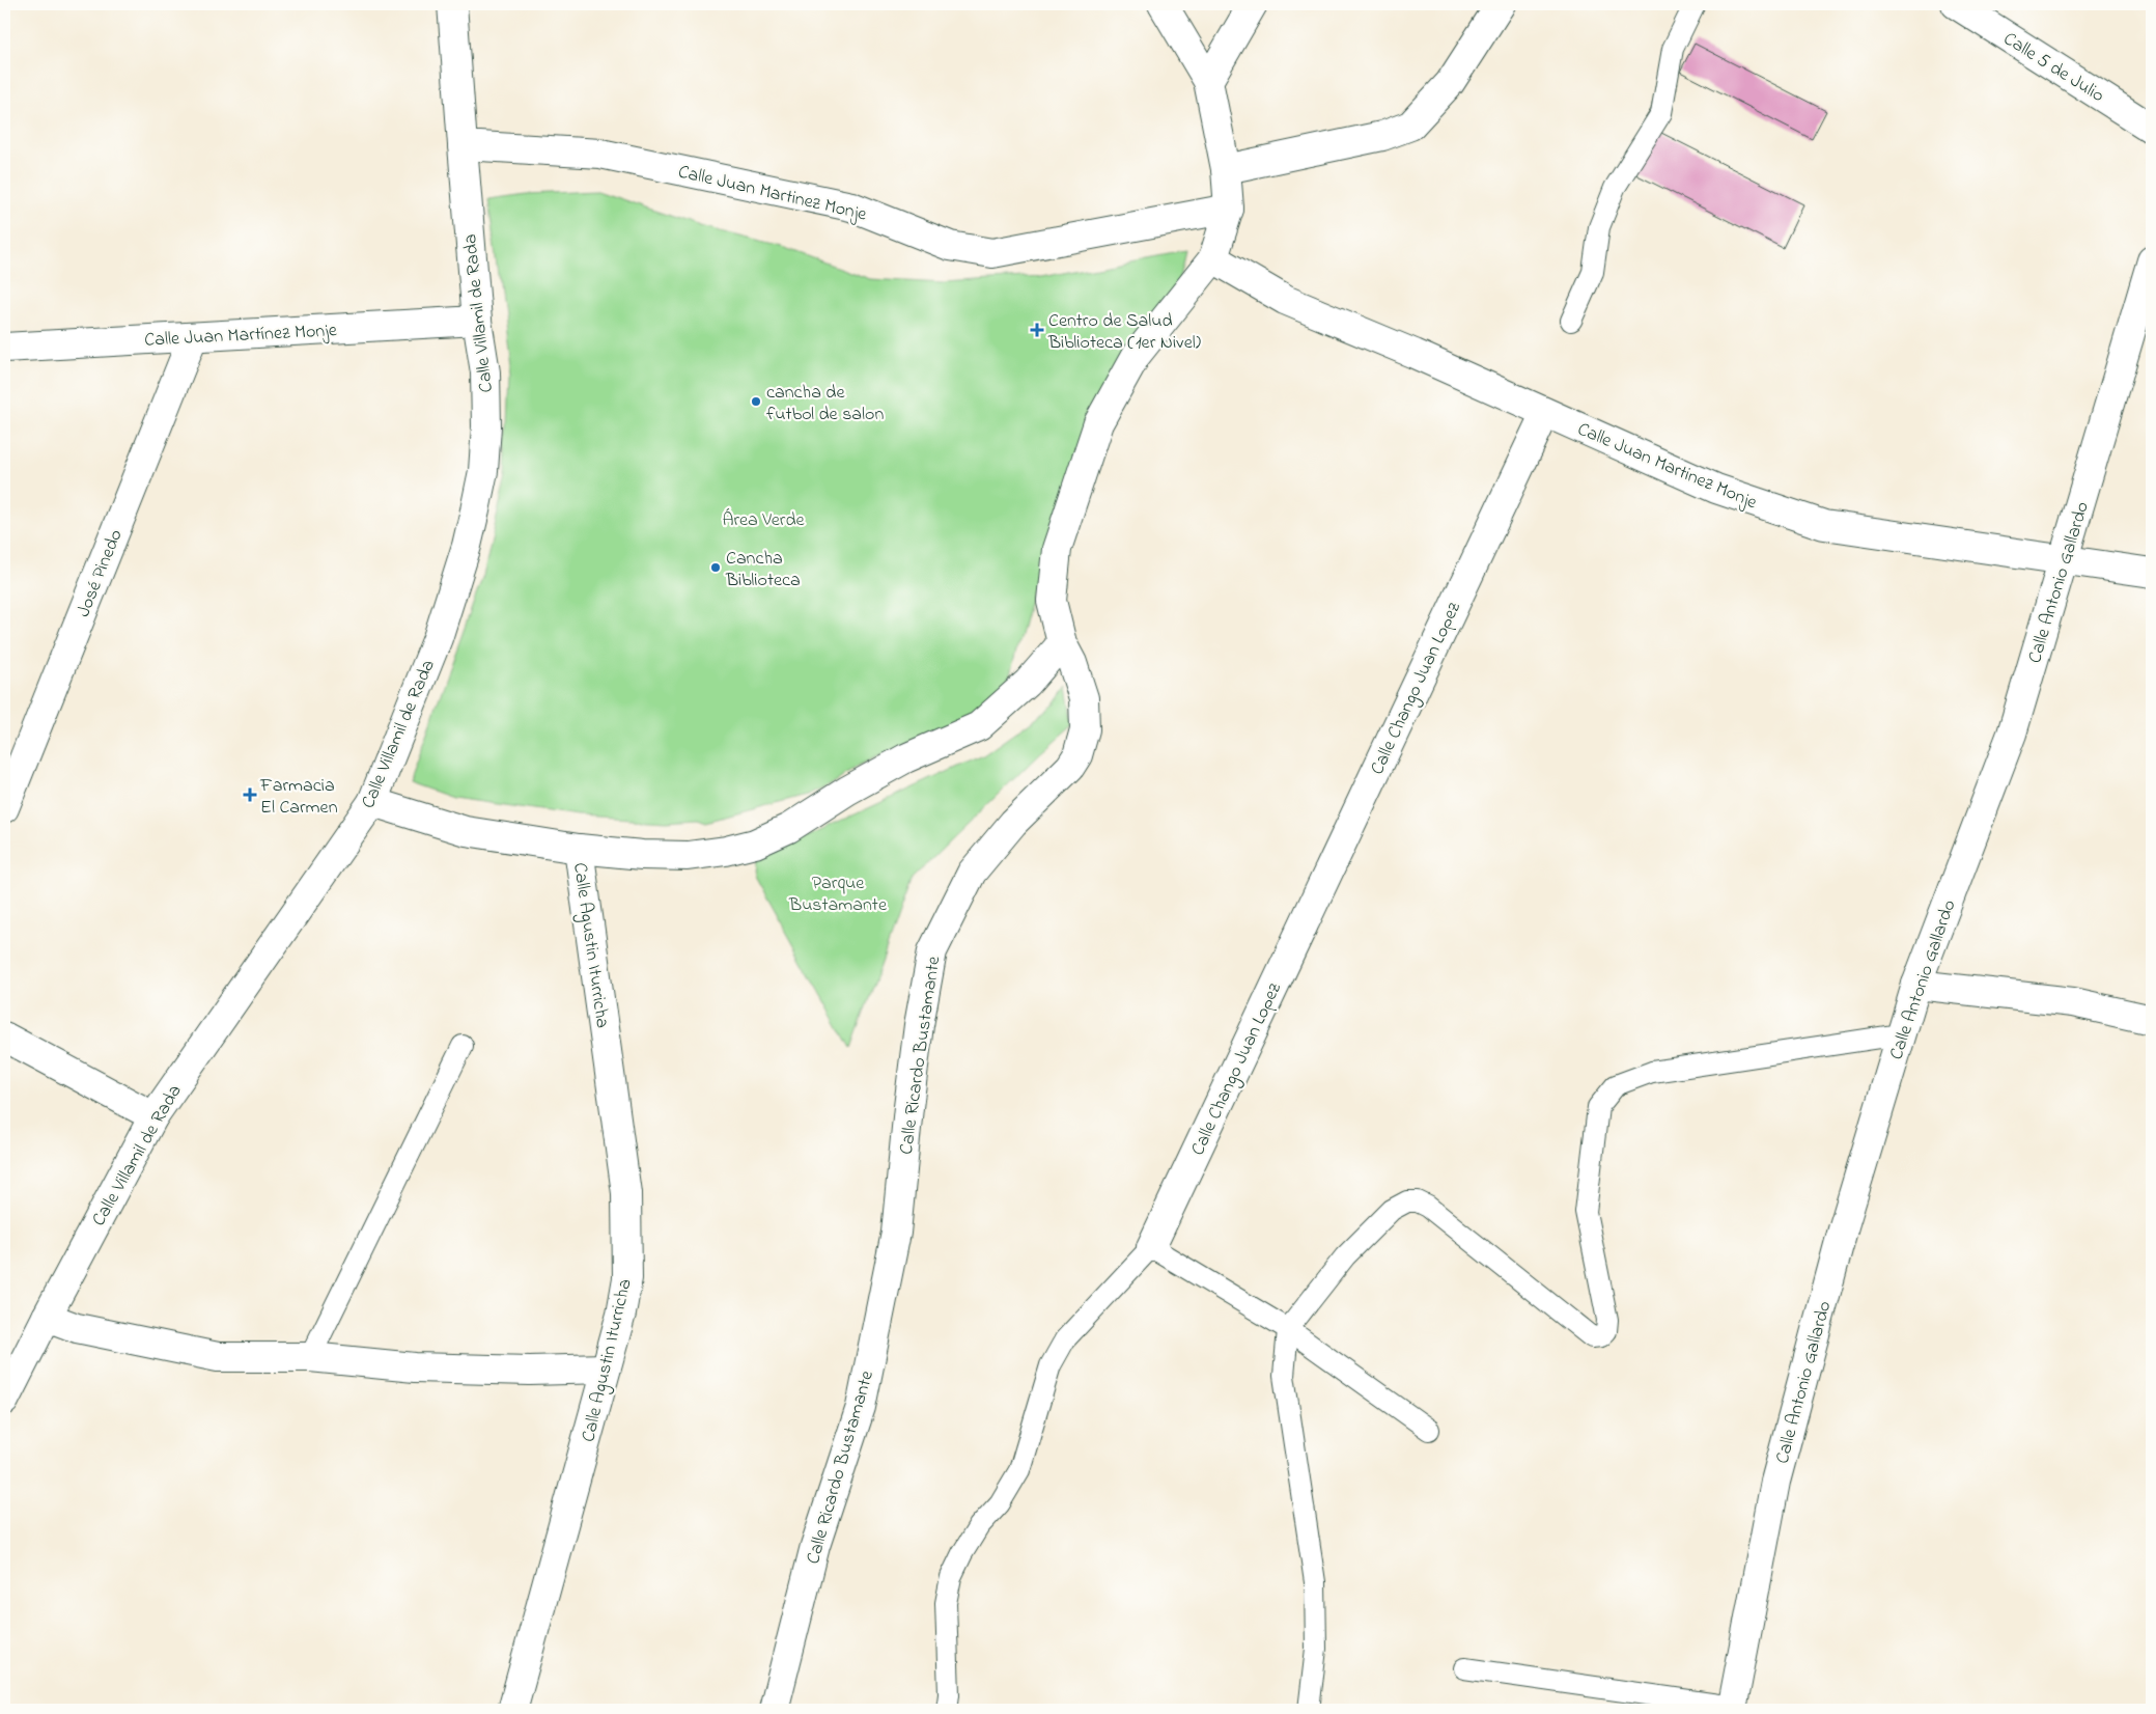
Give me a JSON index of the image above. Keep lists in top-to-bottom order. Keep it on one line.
{"streets":{"street":["Calle 5 de Julio","Calle Juan Martinez Monje","Calle Villamil de Rada","Calle Juan Martínez Monje","José Pinedo","Calle Antonio Gallardo","Calle Chango Juan Lopez","Calle Agustin Iturricha","Calle Ricardo Bustamante"]},"crossings":[["Calle Juan Martinez Monje","Calle Villamil de Rada"],["Calle Juan Martinez Monje","Calle Antonio Gallardo"],["Calle Juan Martinez Monje","Calle Chango Juan Lopez"],["Calle Juan Martinez Monje","Calle Ricardo Bustamante"],["Calle Villamil de Rada","Calle Juan Martínez Monje"],["Calle Juan Martínez Monje","José Pinedo"]],"parks":["Área Verde","Parque Bustamante"],"places":{"health":["Centro de Salud Biblioteca (1er Nivel)","Farmacia El Carmen"],"other":["cancha de futbol de salon","Cancha Biblioteca"]}}
